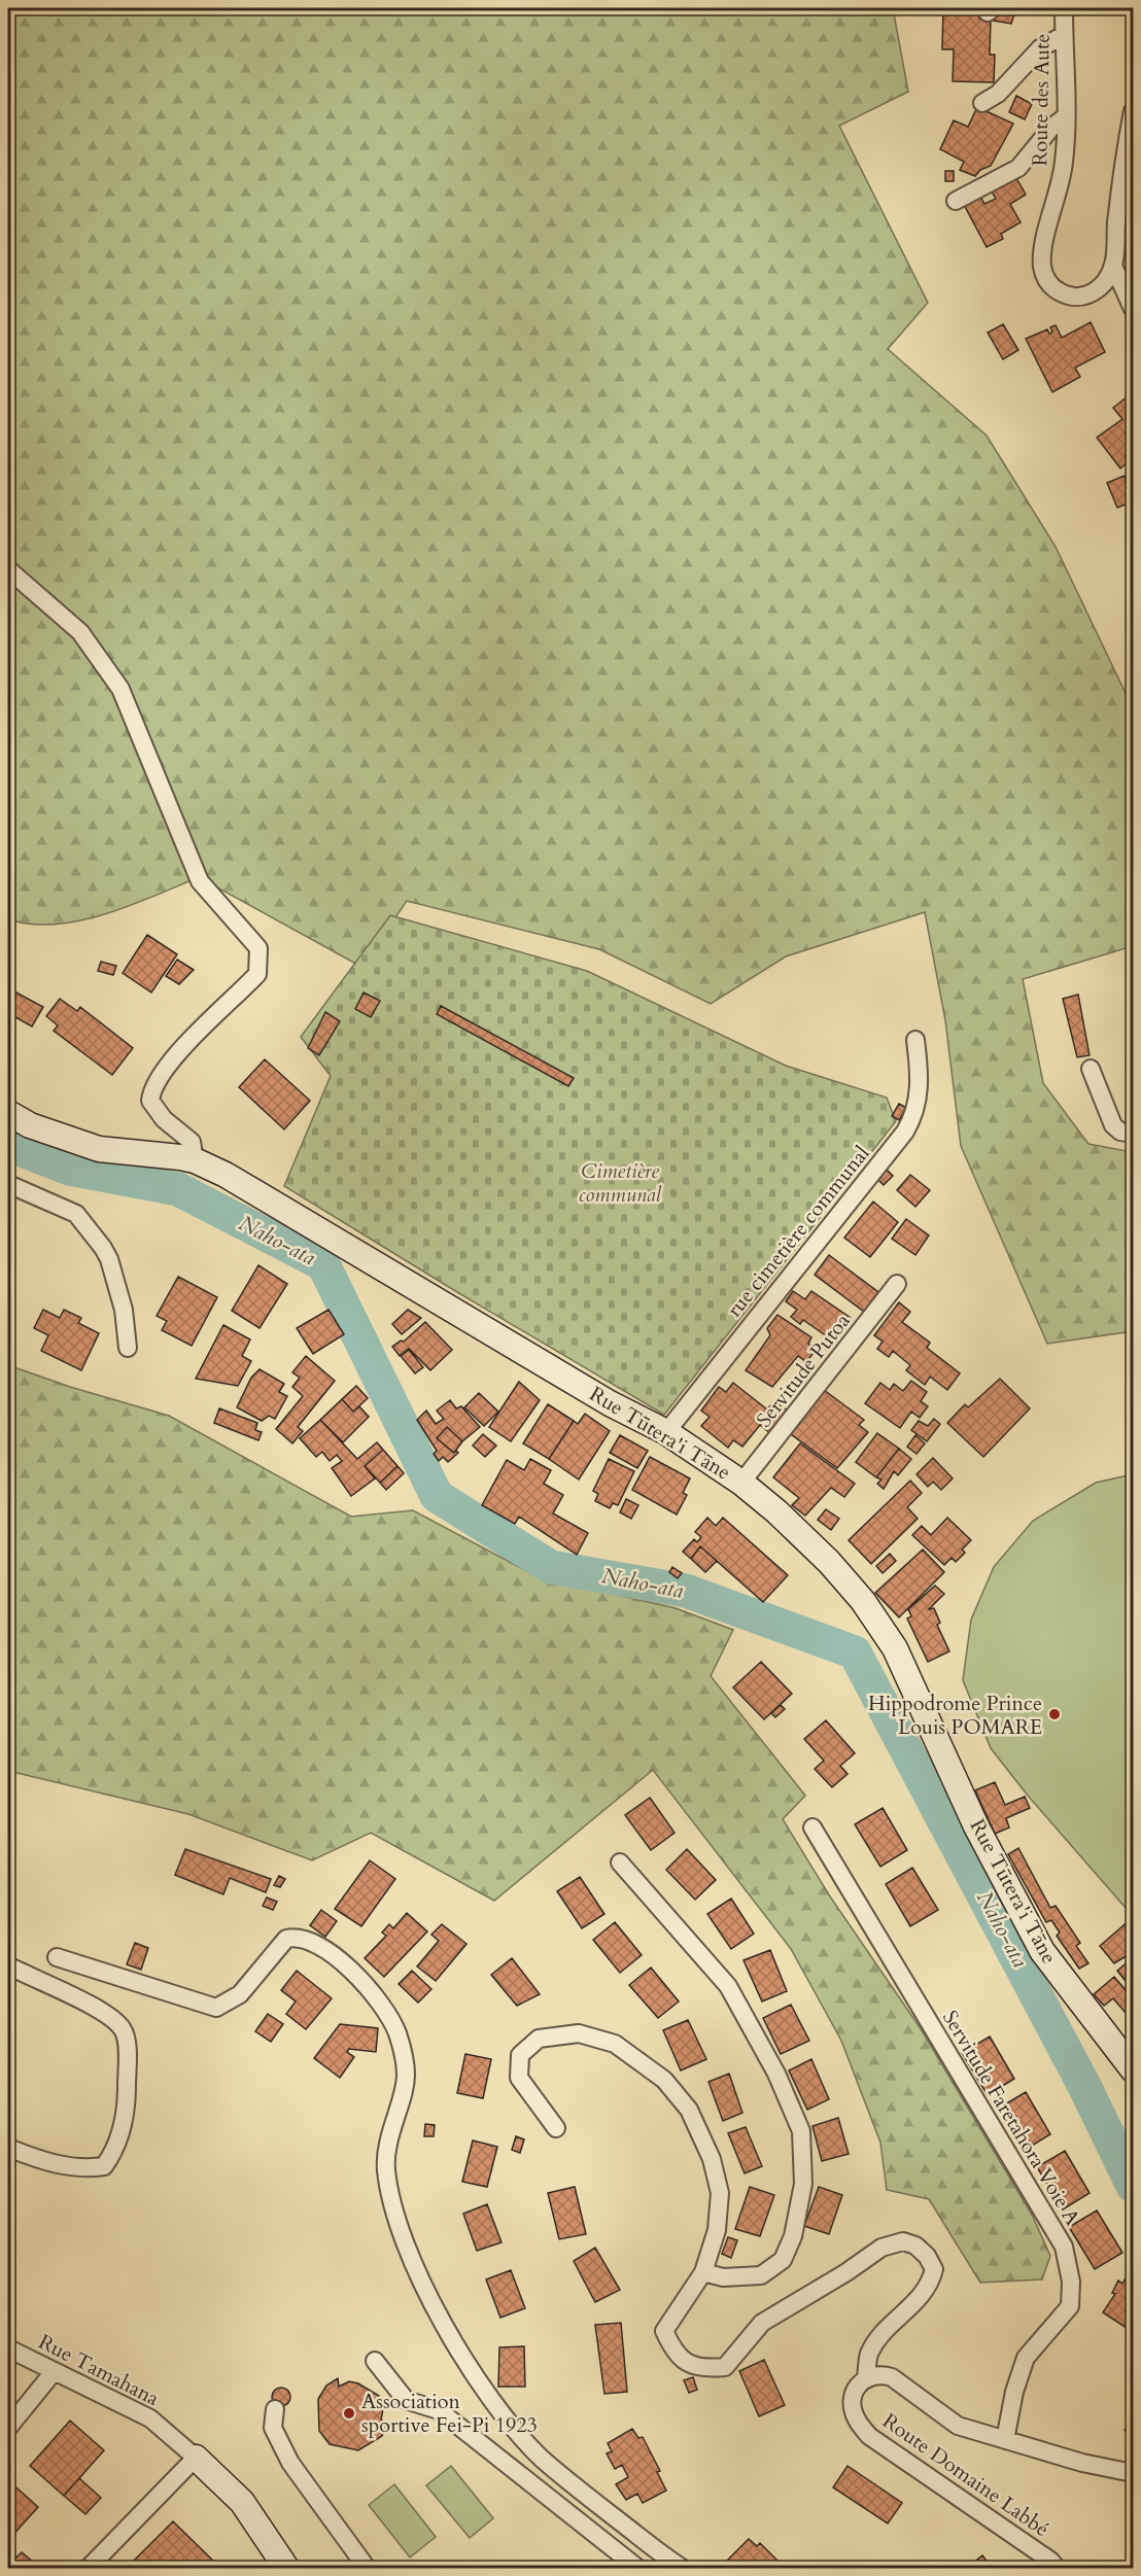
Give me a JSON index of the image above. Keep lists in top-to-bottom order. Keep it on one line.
{"streets":{"street":["Route des Aute","rue cimetière communal","Servitude Putoa","Rue Tūtera'i Tāne","Servitude Faretahora Voie A","Rue Tamahana","Route Domaine Labbé"]},"crossings":[["rue cimetière communal","Rue Tūtera'i Tāne"],["Servitude Putoa","Rue Tūtera'i Tāne"],["Servitude Faretahora Voie A","Route Domaine Labbé"]],"water":["Naho-ata"],"parks":["Cimetière communal"],"places":["Hippodrome Prince Louis POMARE","Association sportive Fei-Pi 1923"]}
